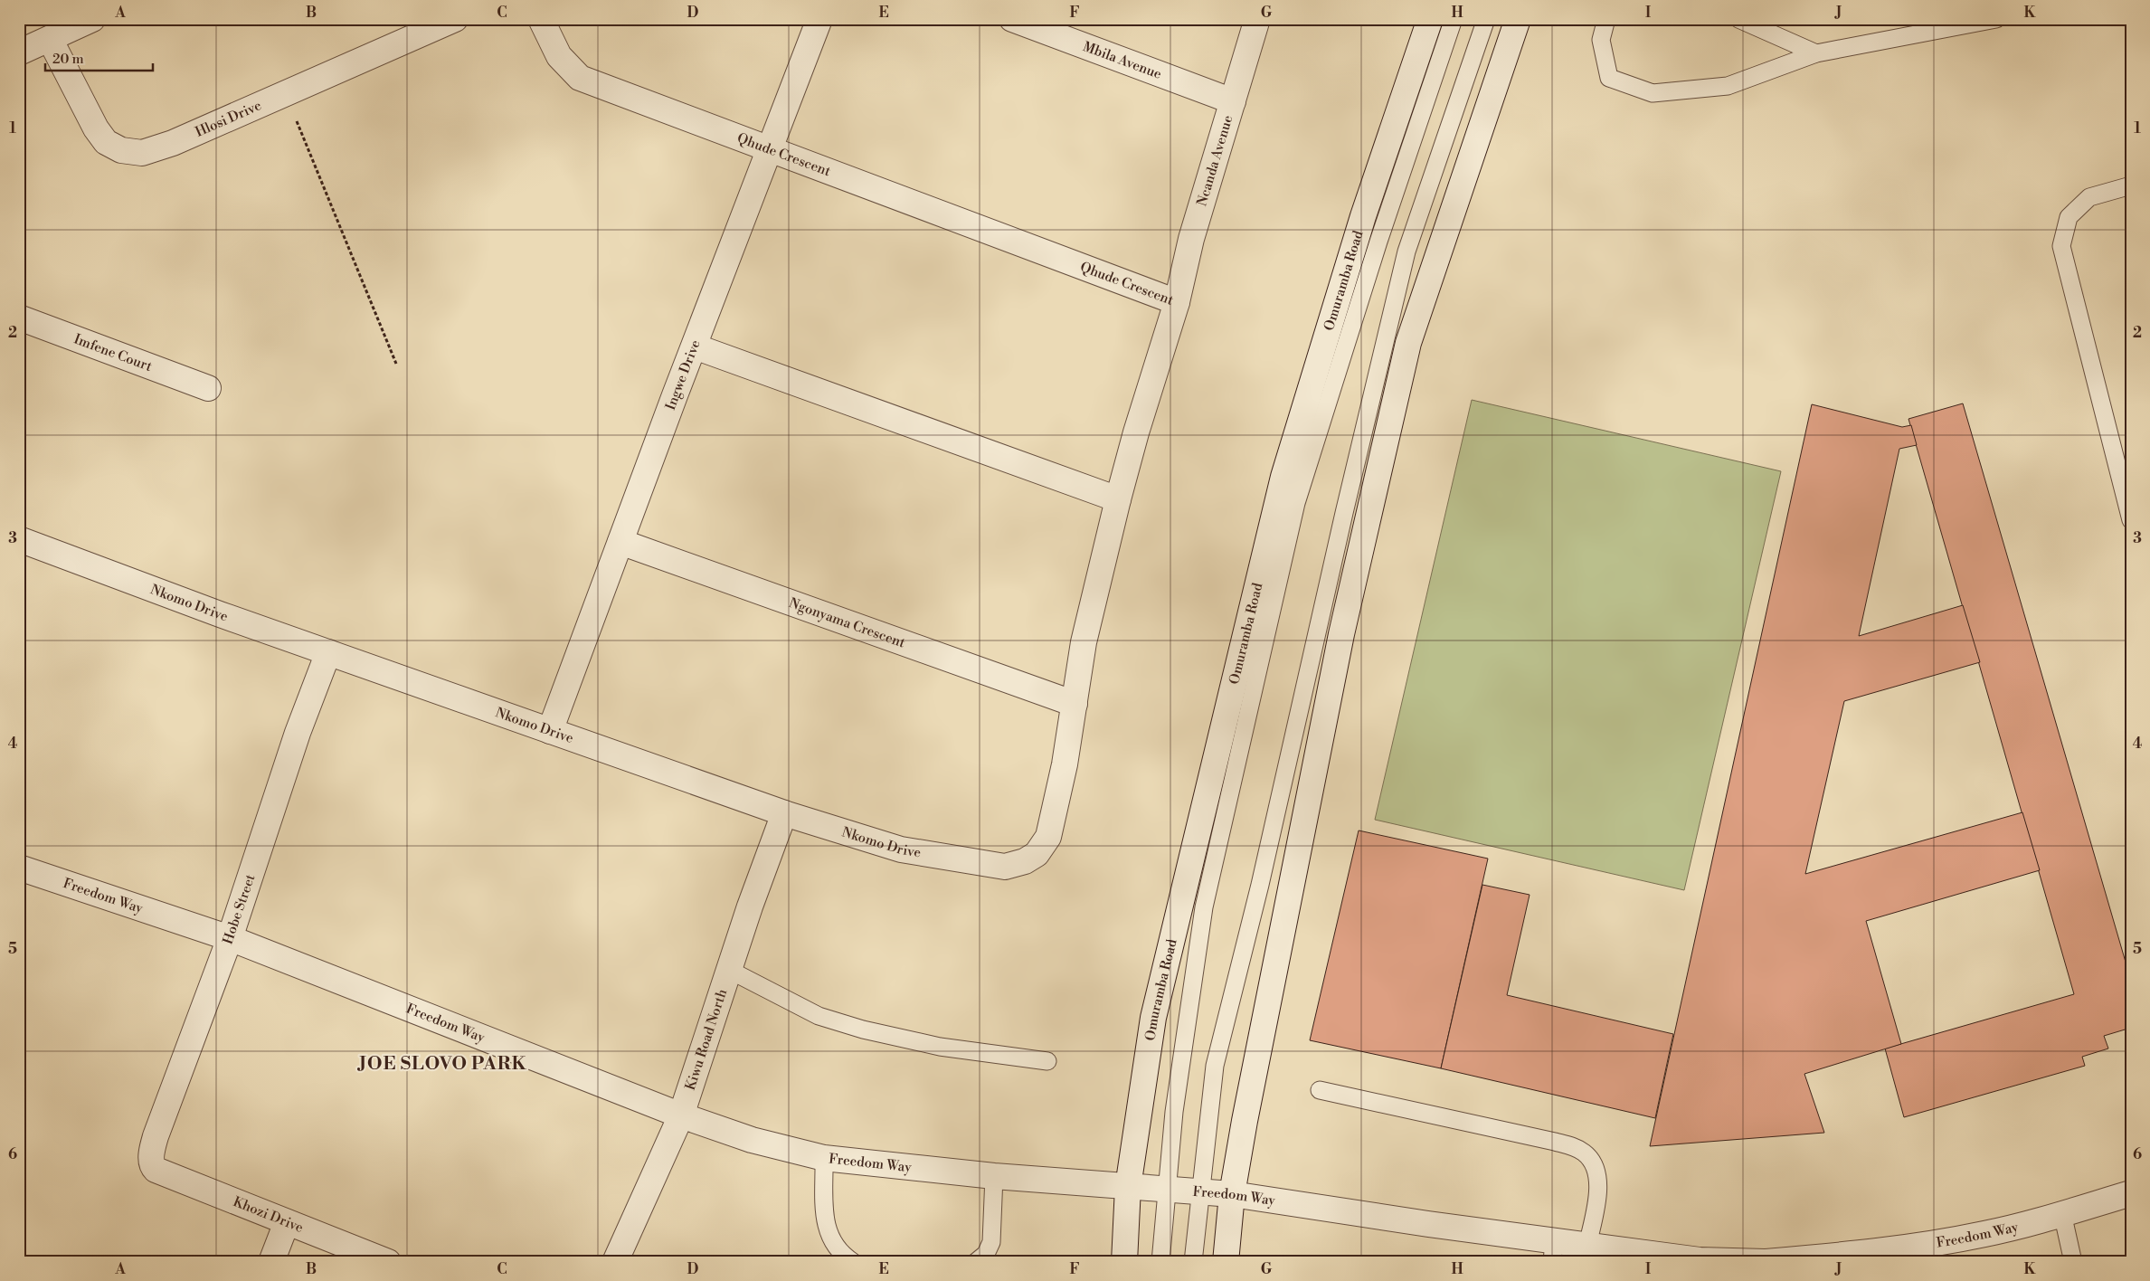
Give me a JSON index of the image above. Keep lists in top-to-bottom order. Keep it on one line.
{"streets":{"street":["Mbila Avenue","Hlosi Drive","Qhude Crescent","Ncanda Avenue","Omuramba Road","Imfene Court","Ingwe Drive","Nkomo Drive","Ngonyama Crescent","Freedom Way","Hobe Street","Kiwu Road North","Khozi Drive"]},"crossings":[["Mbila Avenue","Ncanda Avenue"],["Qhude Crescent","Ncanda Avenue"],["Qhude Crescent","Ingwe Drive"],["Omuramba Road","Freedom Way"],["Ingwe Drive","Nkomo Drive"],["Ingwe Drive","Ngonyama Crescent"],["Nkomo Drive","Ngonyama Crescent"],["Nkomo Drive","Hobe Street"],["Nkomo Drive","Kiwu Road North"],["Freedom Way","Hobe Street"],["Freedom Way","Kiwu Road North"],["Hobe Street","Khozi Drive"]],"districts":["JOE SLOVO PARK"],"scale_bar":"20 m","grid":{"columns":["A","B","C","D","E","F","G","H","I","J","K"],"rows":["1","2","3","4","5","6"]}}
